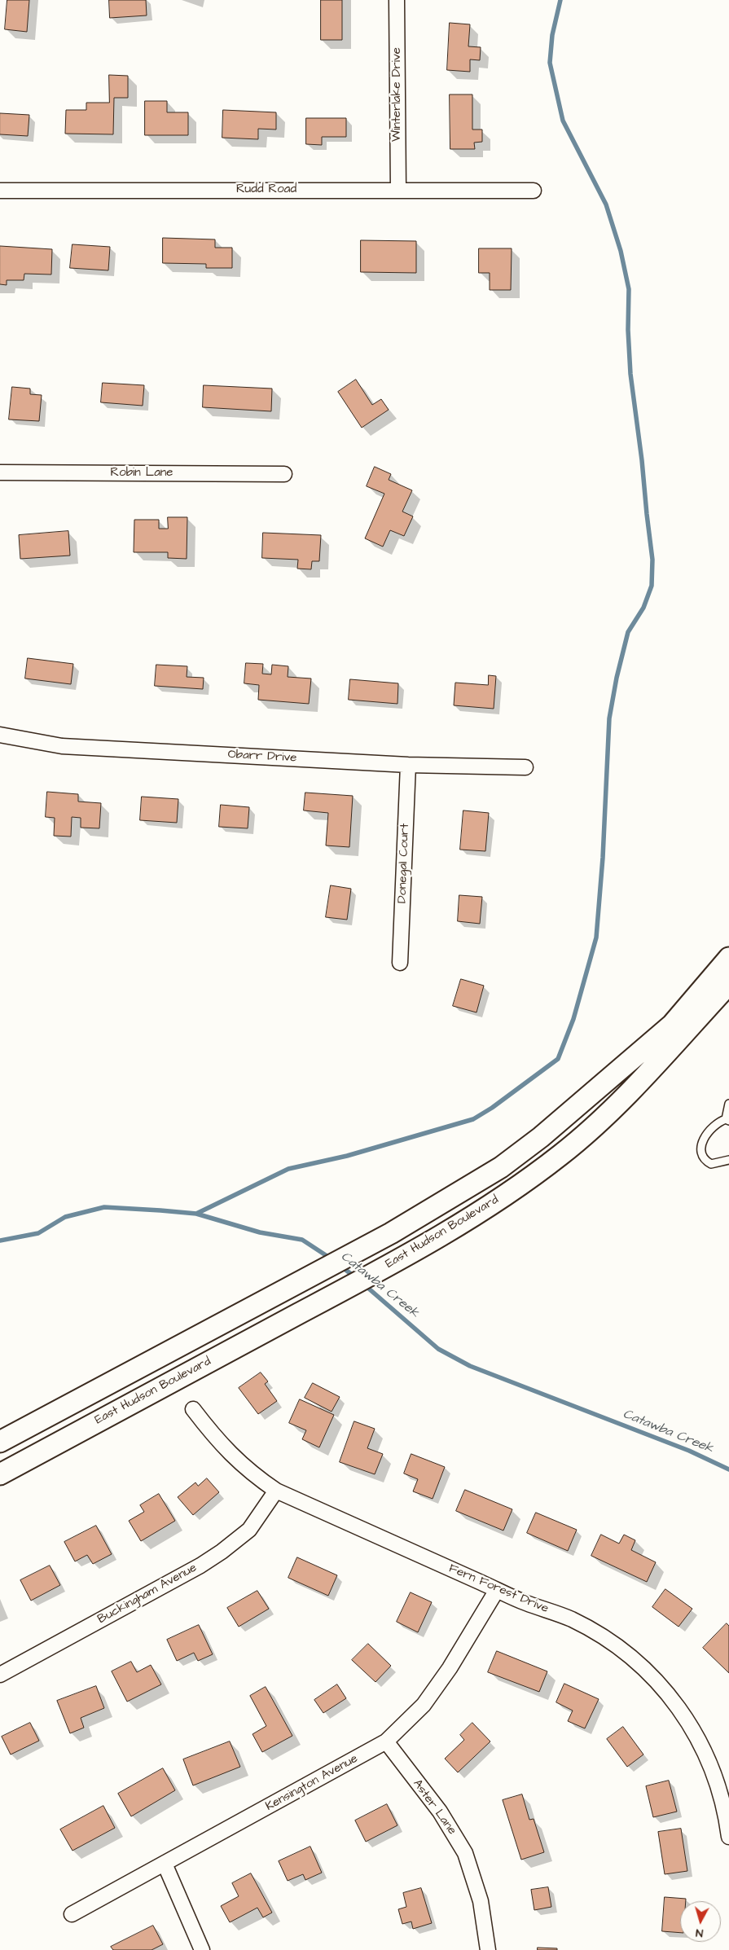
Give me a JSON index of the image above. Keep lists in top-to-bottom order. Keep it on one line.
{"streets":{"main road":["East Hudson Boulevard"],"street":["Winterlake Drive","Rudd Road","Robin Lane","Obarr Drive","Donegal Court","Fern Forest Drive","Buckingham Avenue","Kensington Avenue","Aster Lane"]},"crossings":[["Winterlake Drive","Rudd Road"],["Obarr Drive","Donegal Court"],["Fern Forest Drive","Buckingham Avenue"],["Fern Forest Drive","Kensington Avenue"],["Kensington Avenue","Aster Lane"]],"water":["Catawba Creek"],"north":"bottom"}
